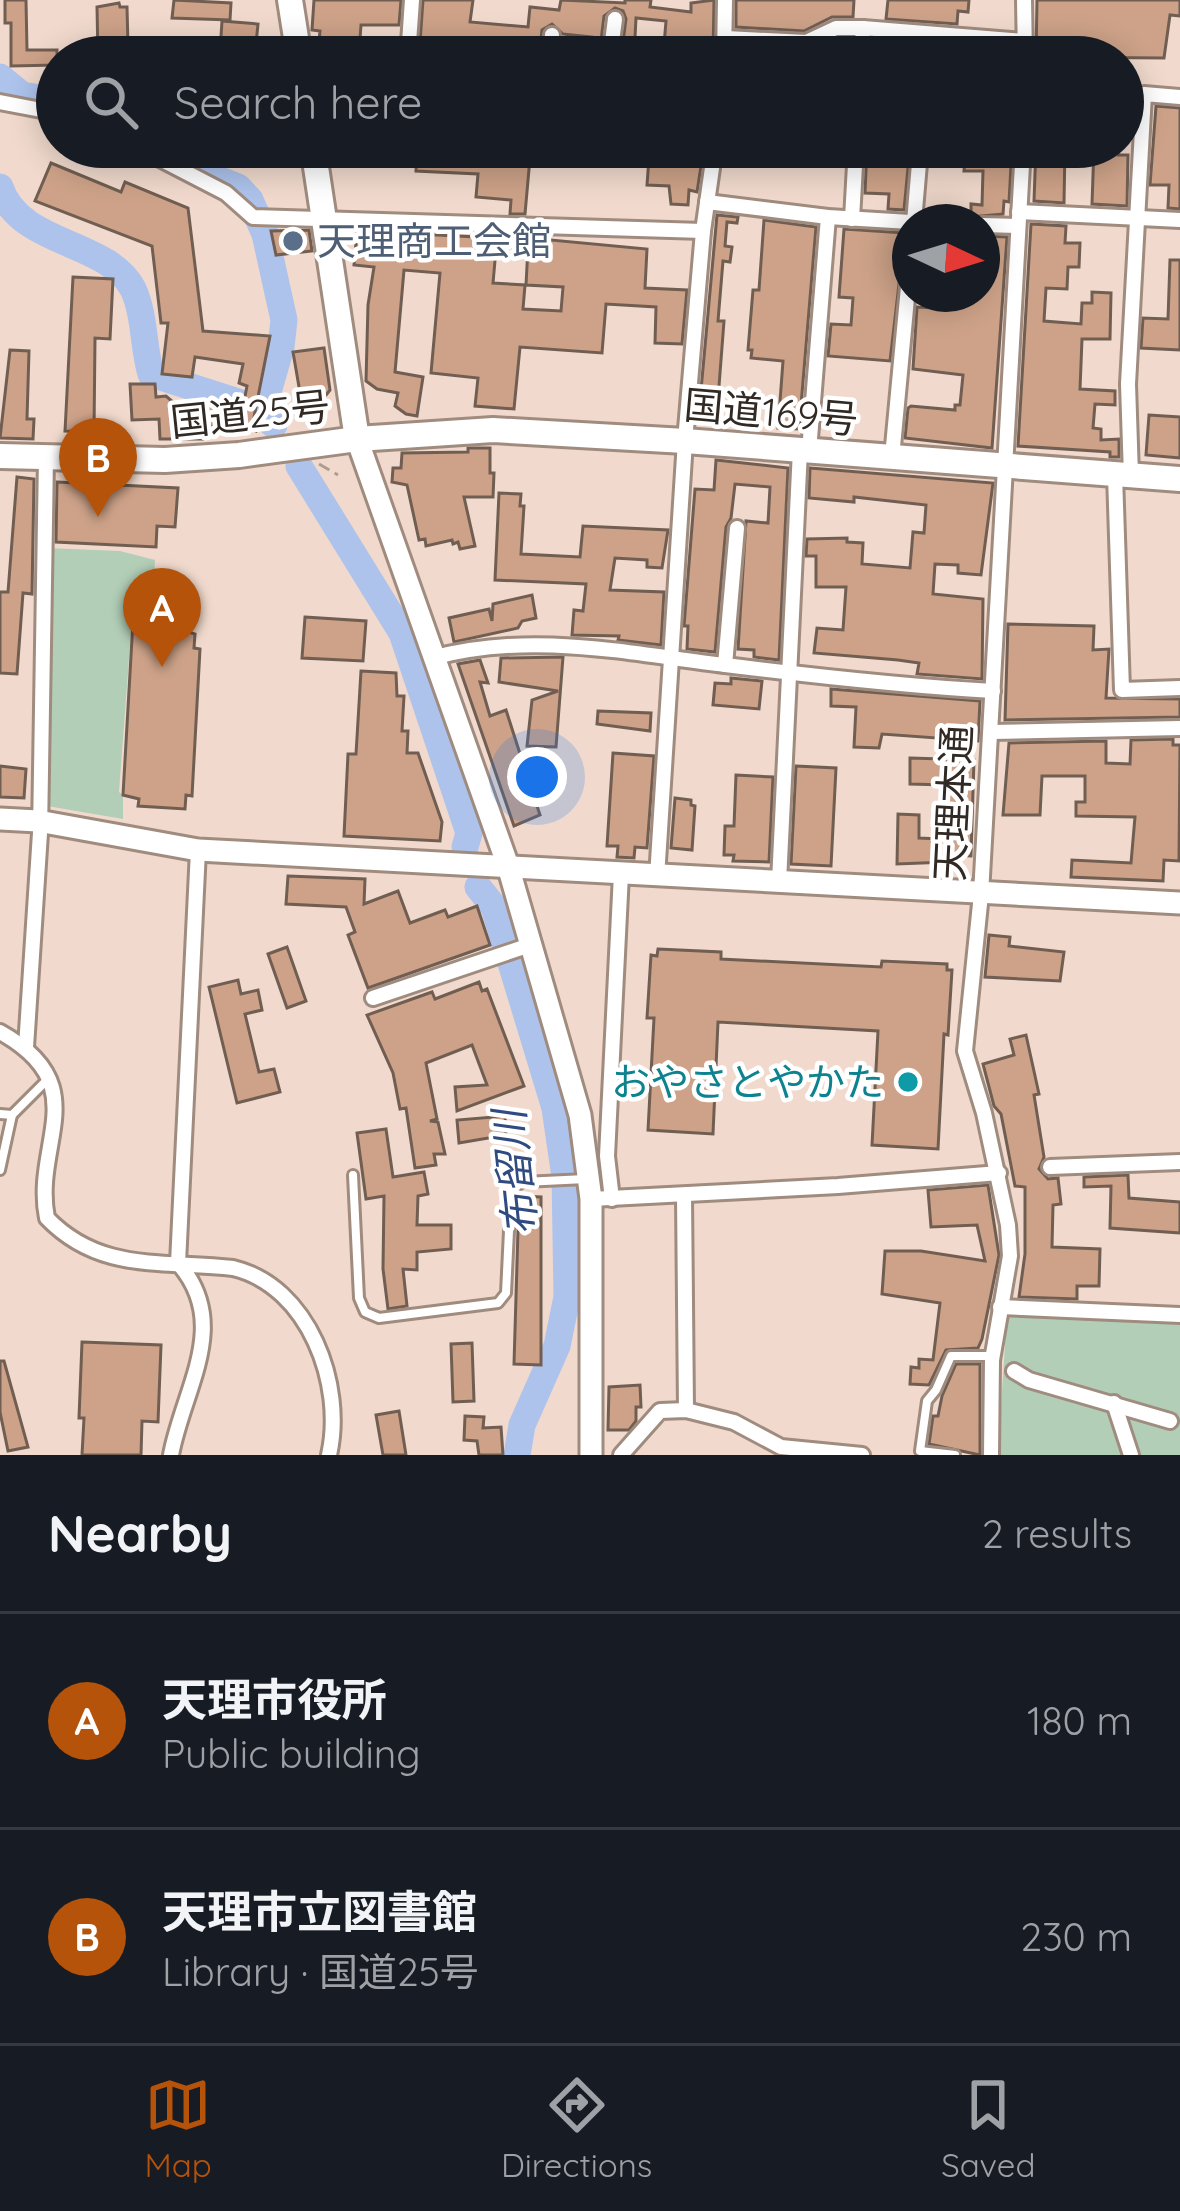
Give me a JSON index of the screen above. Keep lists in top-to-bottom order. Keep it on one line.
{"streets":{"highway":["国道169号","国道25号"],"street":["天理本通"]},"crossings":[["国道169号","国道25号"],["国道169号","天理本通"]],"water":["布留川"],"places":["天理商工会館","おやさとやかた"],"north":"right","page":{"search":"Search here","pins":["B","A"],"heading":["Nearby","2 results"],"list":[{"mark":"A","name":"天理市役所","note":"Public building","value":"180 m"},{"mark":"B","name":"天理市立図書館","note":"Library · 国道25号","value":"230 m"}],"nav":["Map","Directions","Saved"]}}
